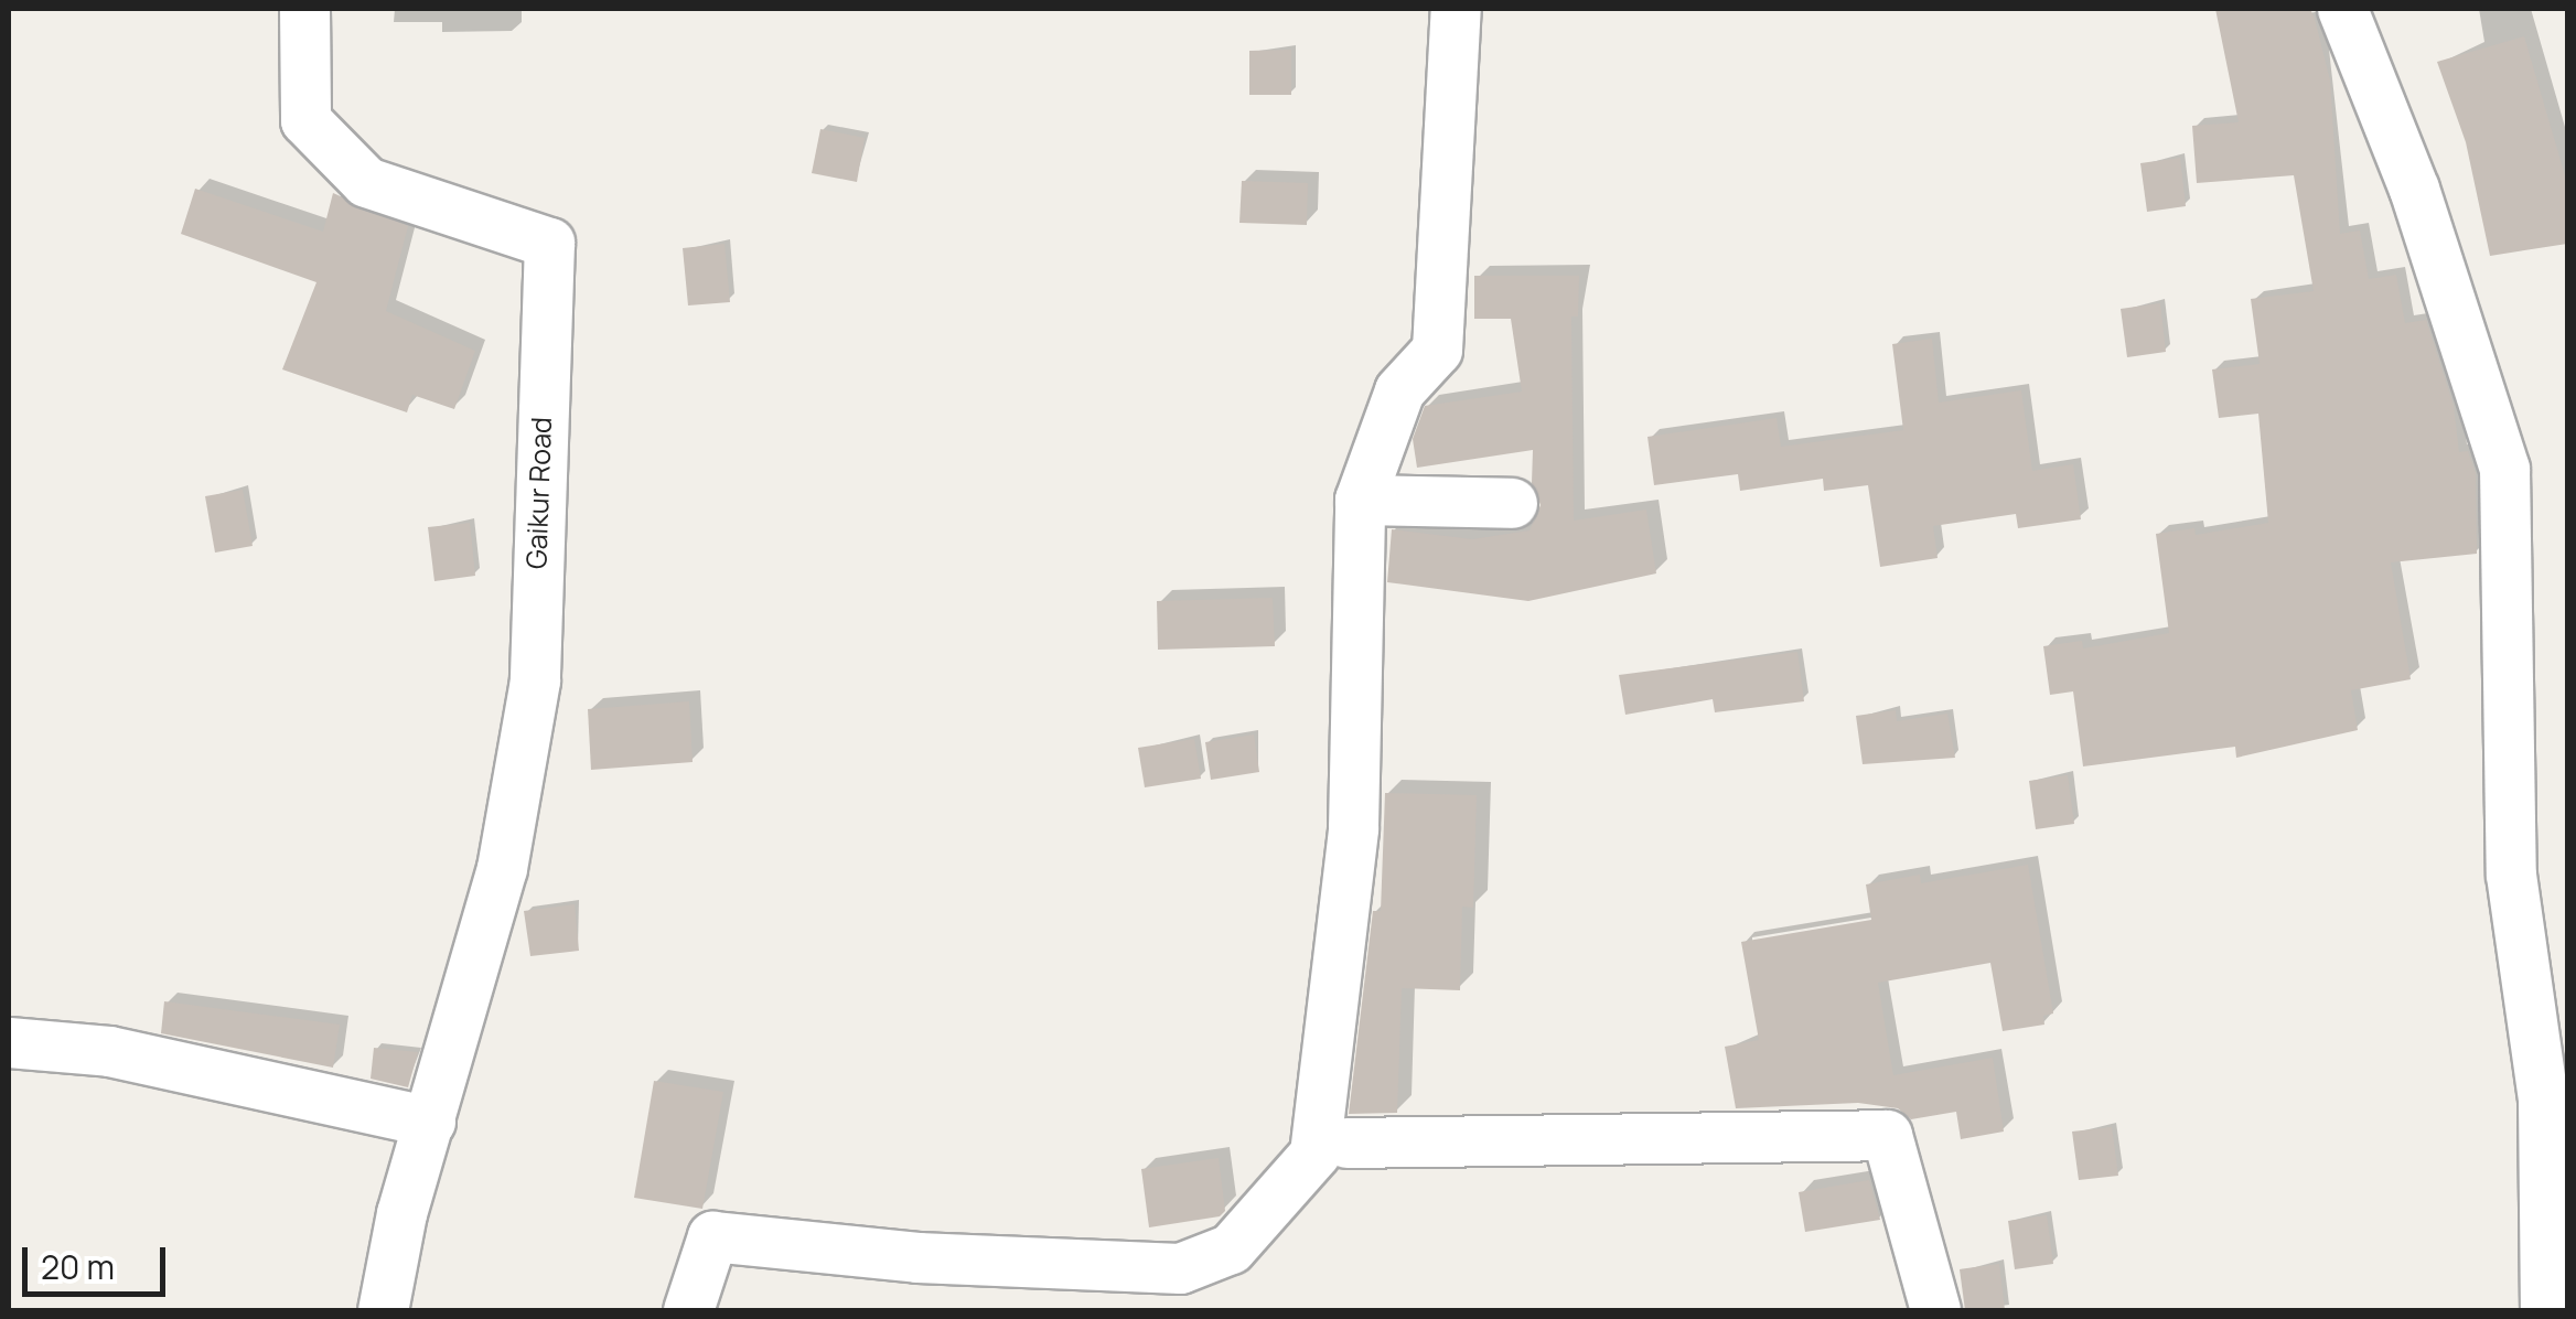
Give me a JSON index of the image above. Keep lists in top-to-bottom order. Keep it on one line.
{"streets":{"street":["Gaikur Road"]},"scale_bar":"20 m"}
